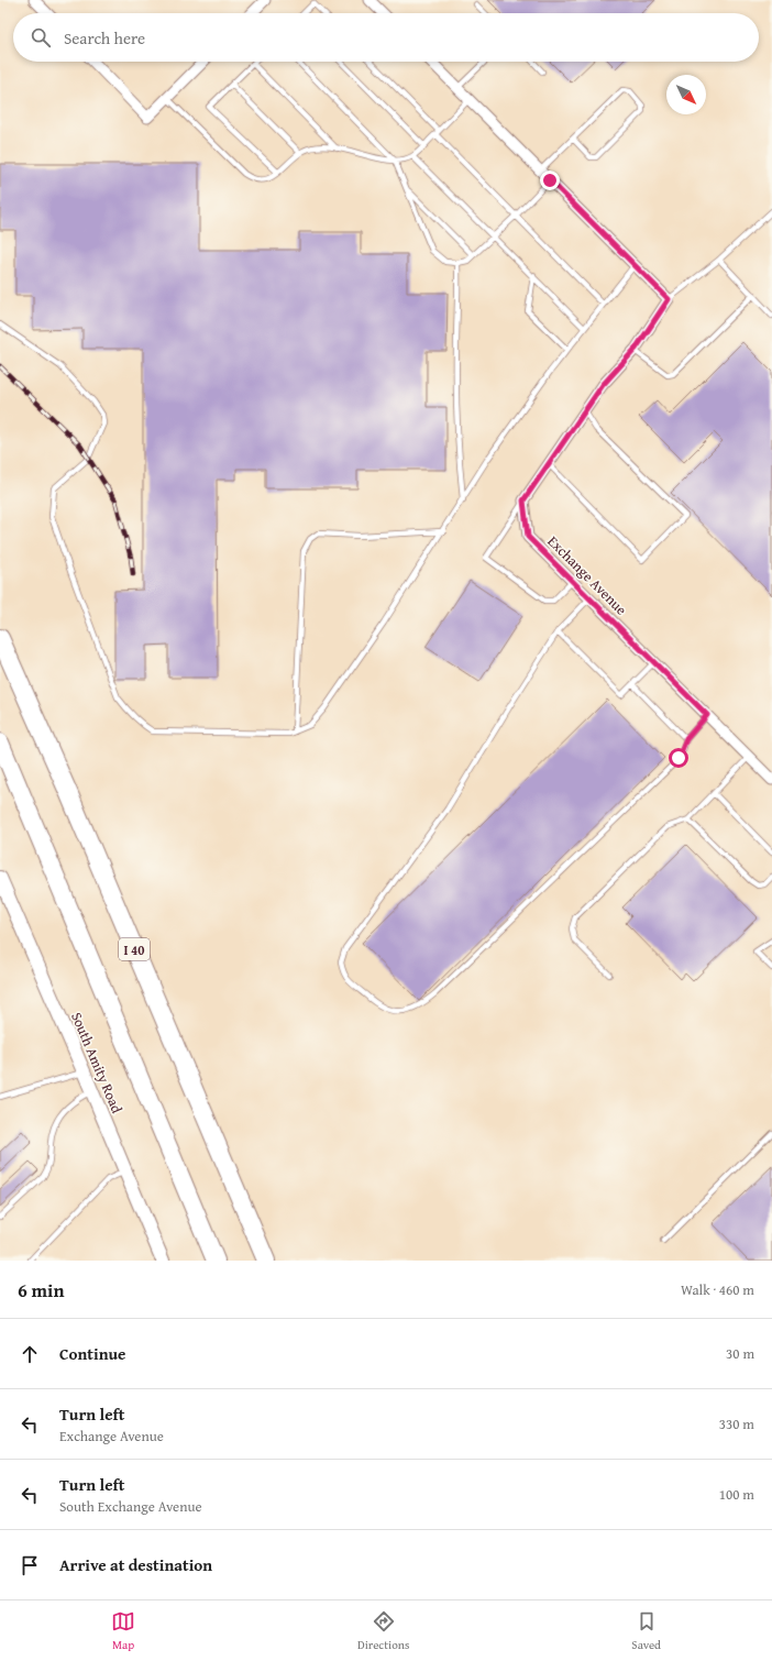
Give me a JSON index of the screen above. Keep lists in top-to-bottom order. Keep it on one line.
{"streets":{"highway":["I 40"],"main road":["South Amity Road"],"street":["Exchange Avenue"]},"north":"bottom right","page":{"search":"Search here","heading":["6 min","Walk · 460 m"],"list":[["Continue","30 m"],["Turn left","Exchange Avenue","330 m"],["Turn left","South Exchange Avenue","100 m"],"Arrive at destination"],"nav":["Map","Directions","Saved"]}}
